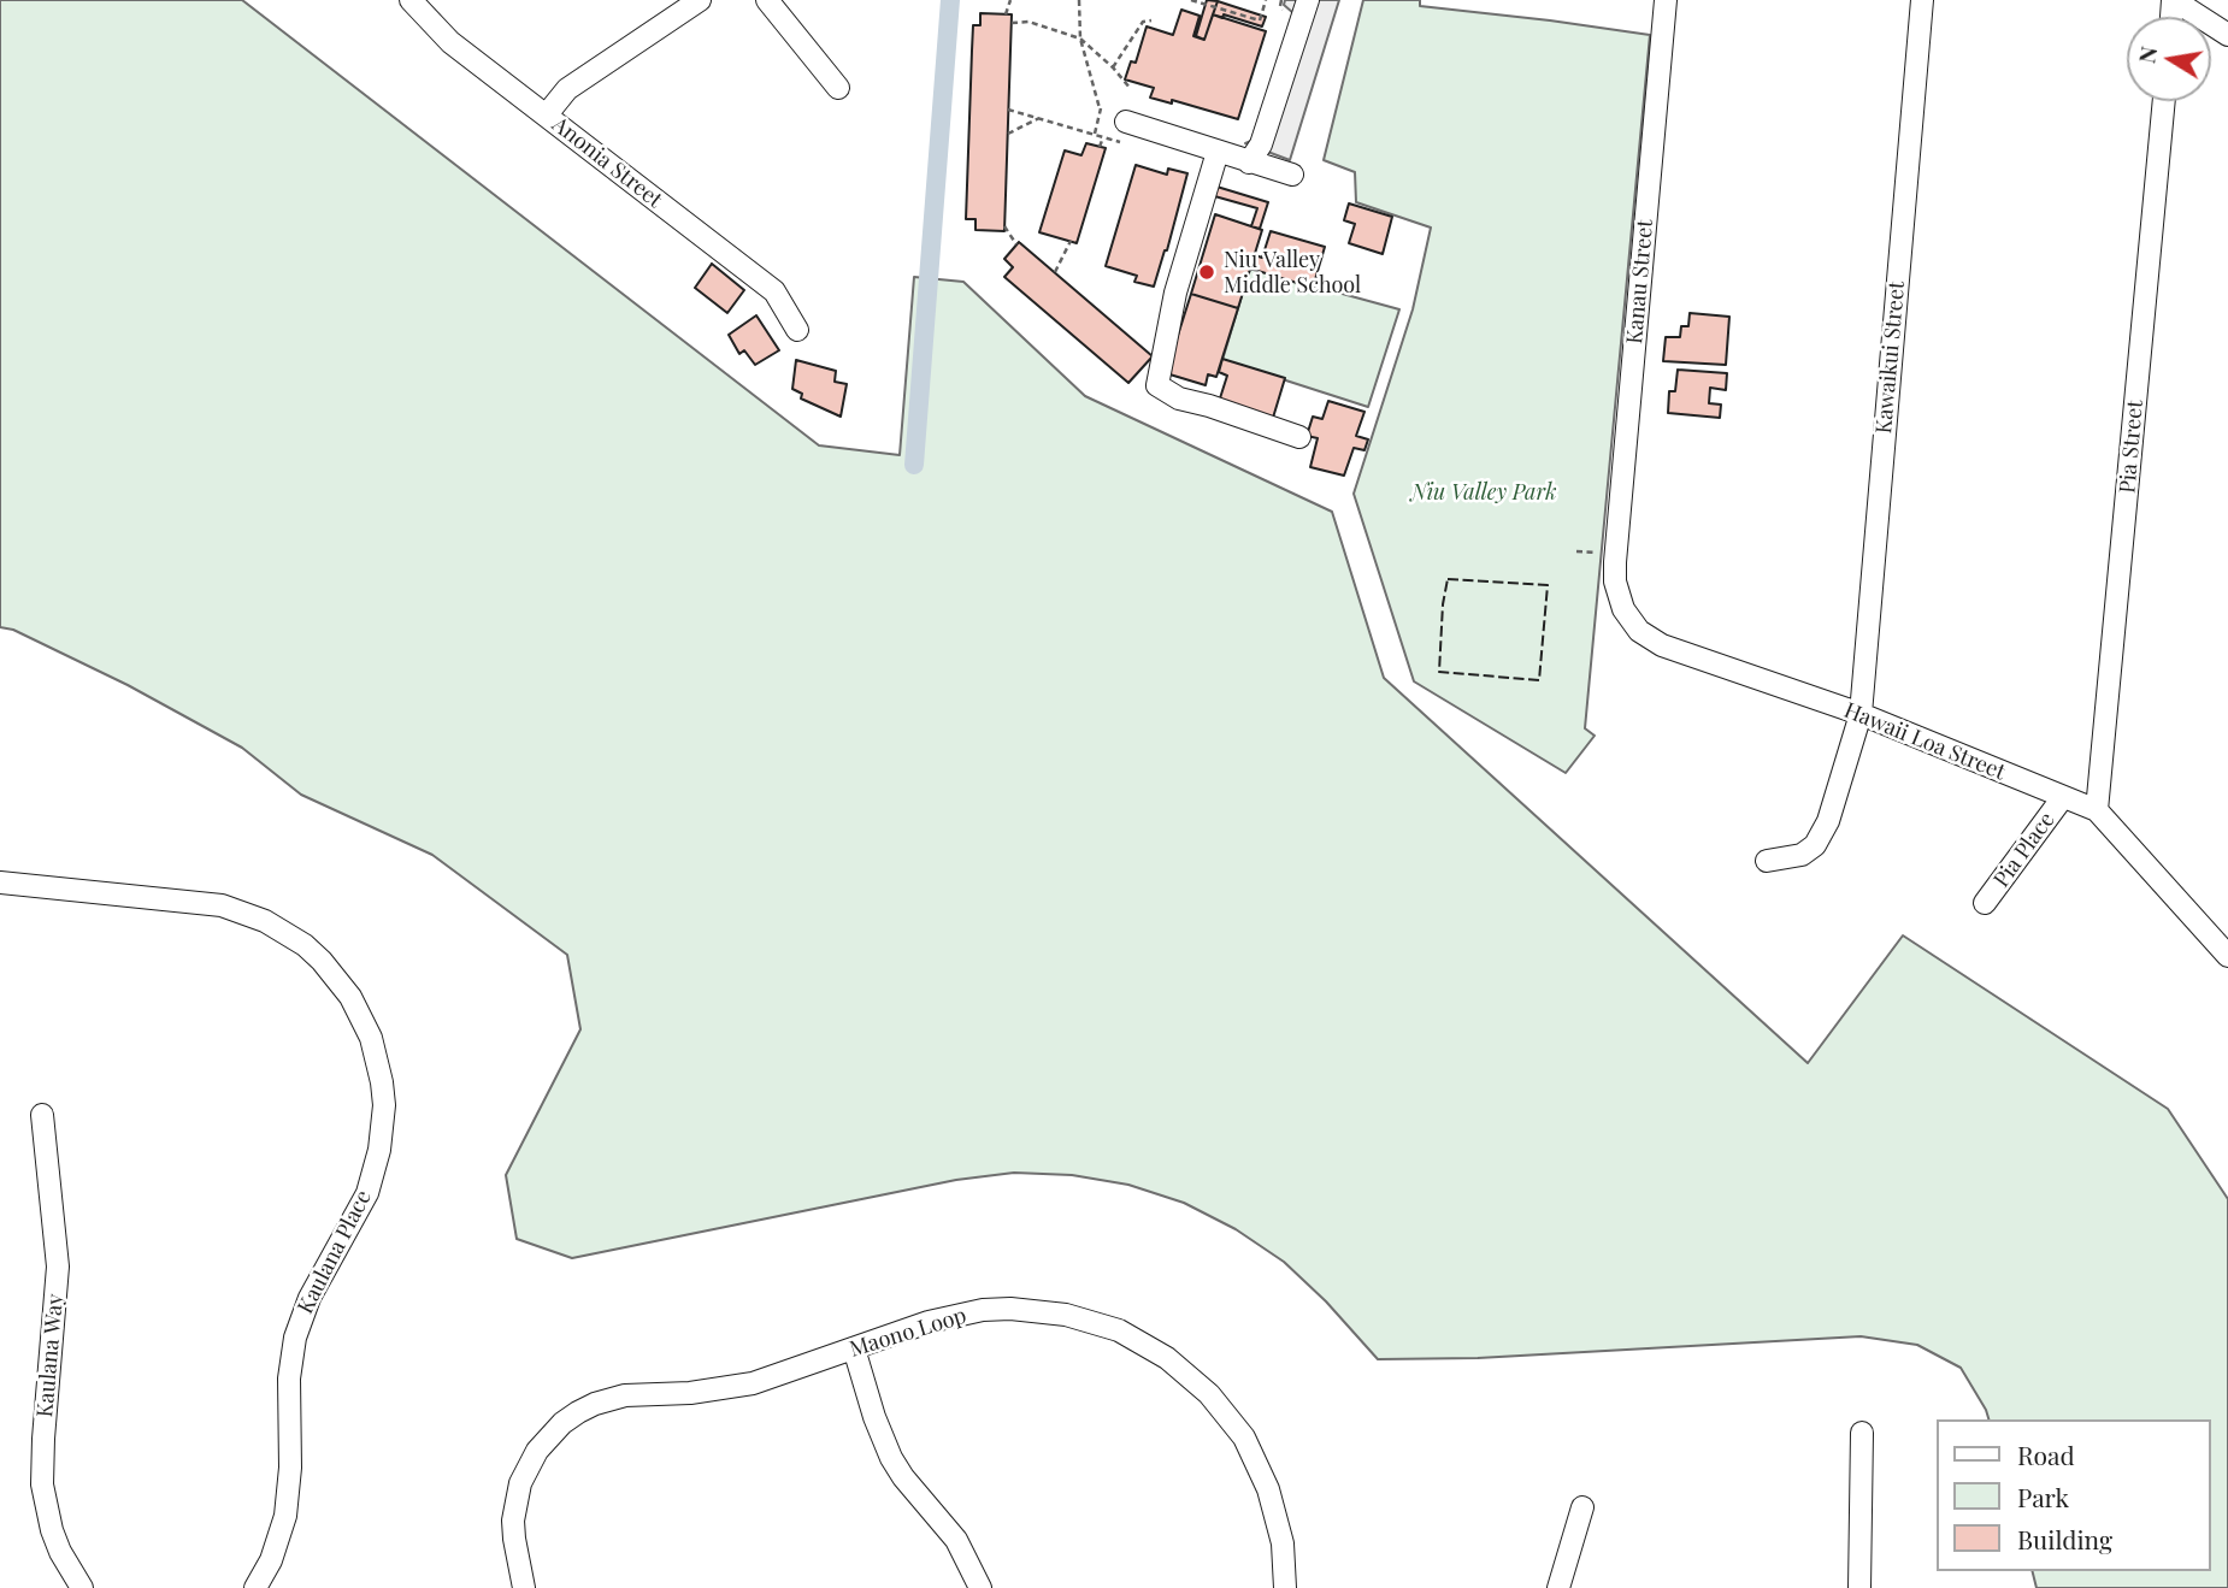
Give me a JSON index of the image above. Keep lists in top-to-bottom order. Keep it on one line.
{"streets":{"street":["Anonia Street","Kanau Street","Kawaikui Street","Pia Street","Hawaii Loa Street","Pia Place","Kaulana Place","Maono Loop","Kaulana Way"]},"crossings":[["Kanau Street","Hawaii Loa Street"],["Kawaikui Street","Hawaii Loa Street"],["Pia Street","Hawaii Loa Street"],["Hawaii Loa Street","Pia Place"]],"parks":["Niu Valley Park"],"places":["Niu Valley Middle School"],"legend":["Road","Park","Building"],"north":"left"}
